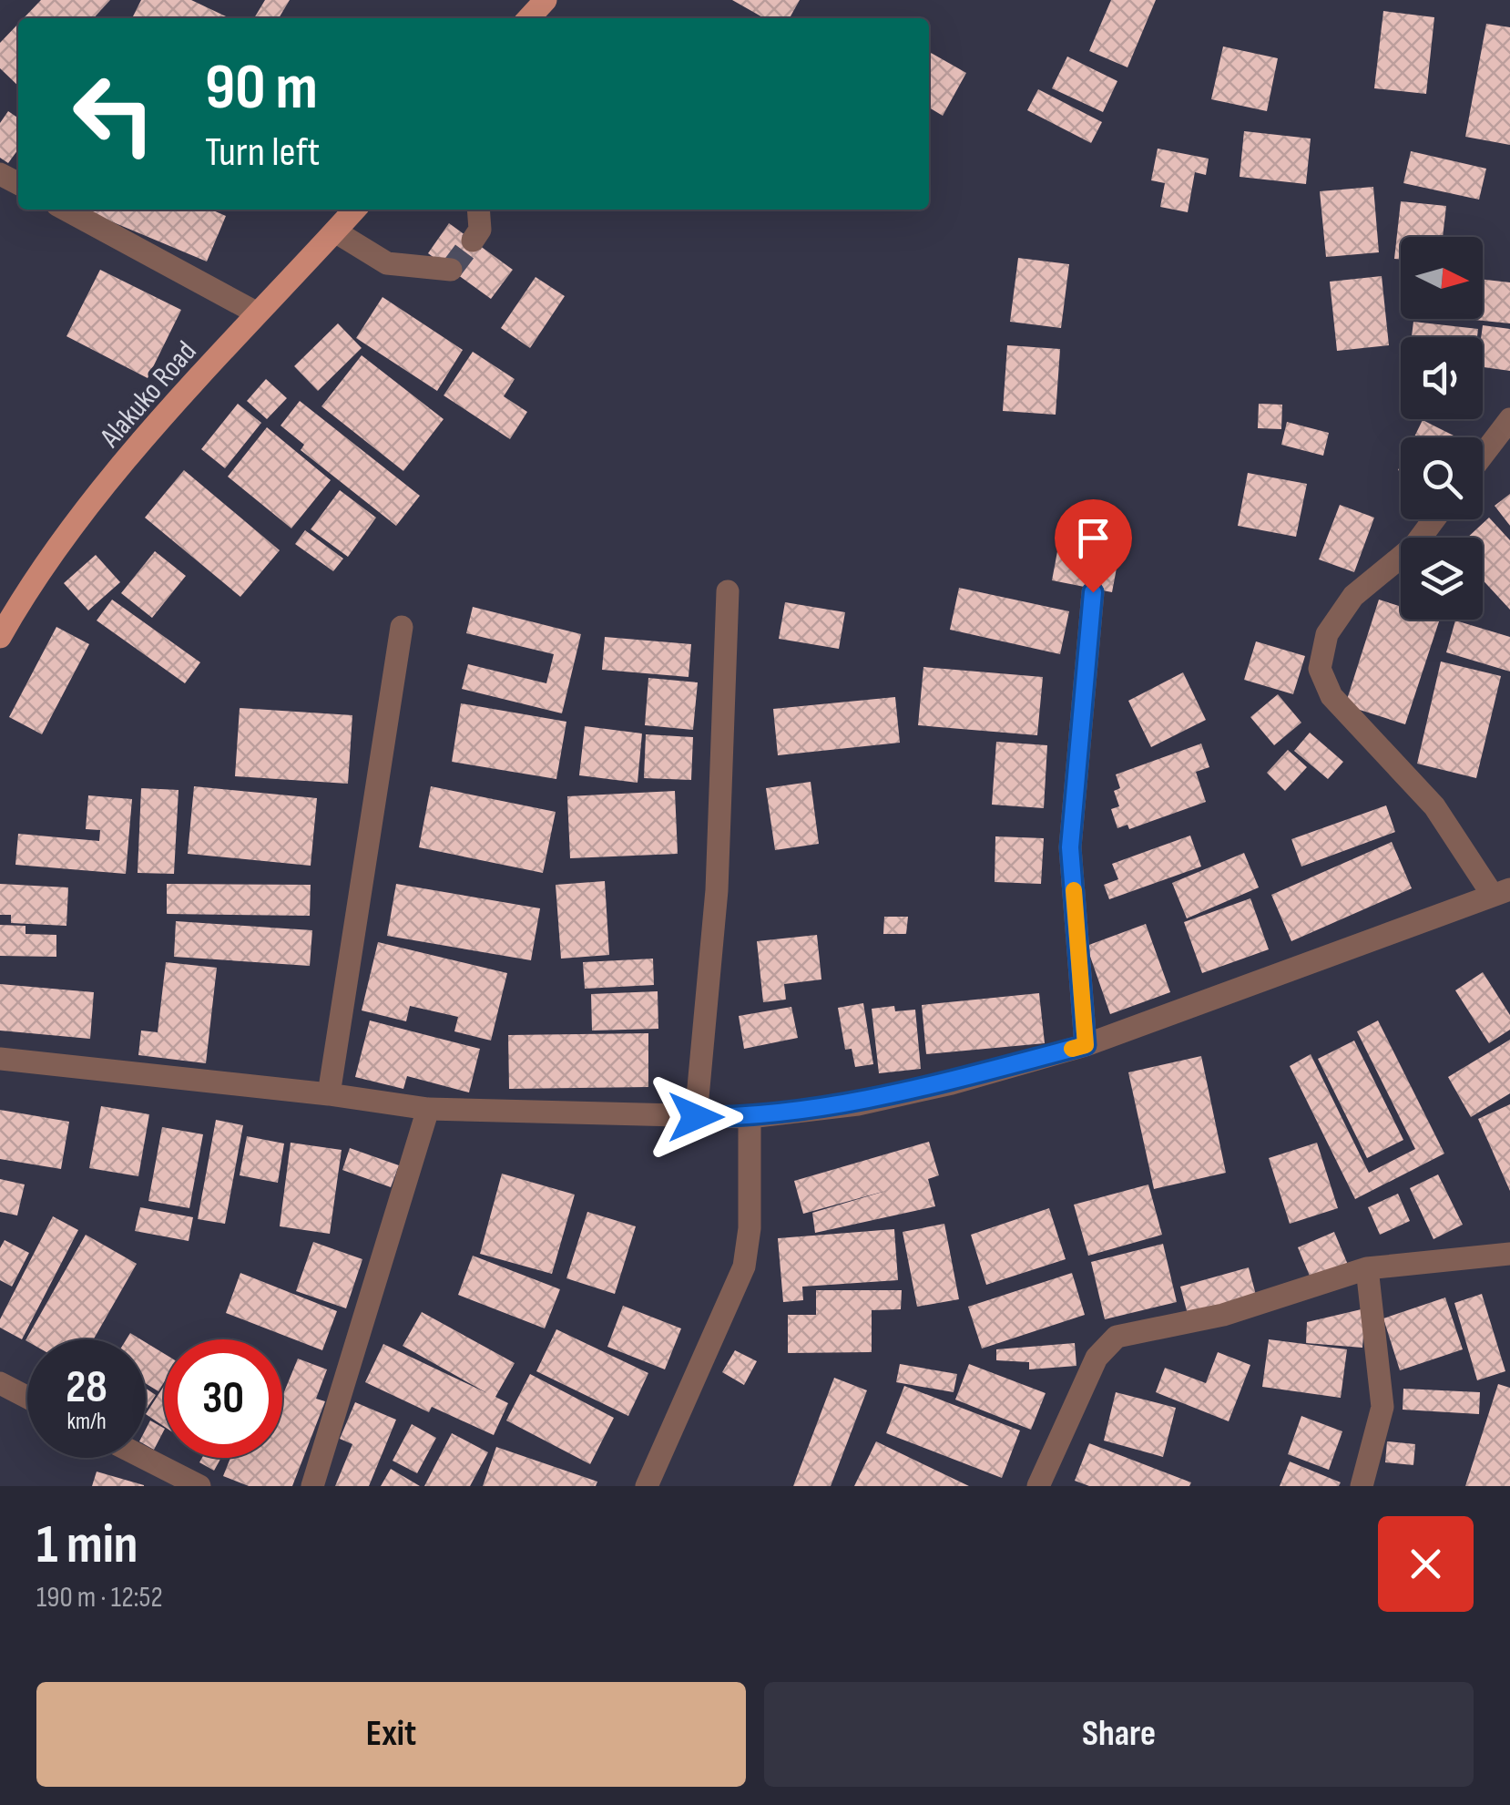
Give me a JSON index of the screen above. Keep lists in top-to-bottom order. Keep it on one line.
{"streets":{"main road":["Alakuko Road"]},"north":"right","page":{"turn":["90 m","Turn left"],"speed":"28 km/h","limit":"30","heading":["1 min","190 m · 12:52"],"buttons":["Exit","Share"]}}
